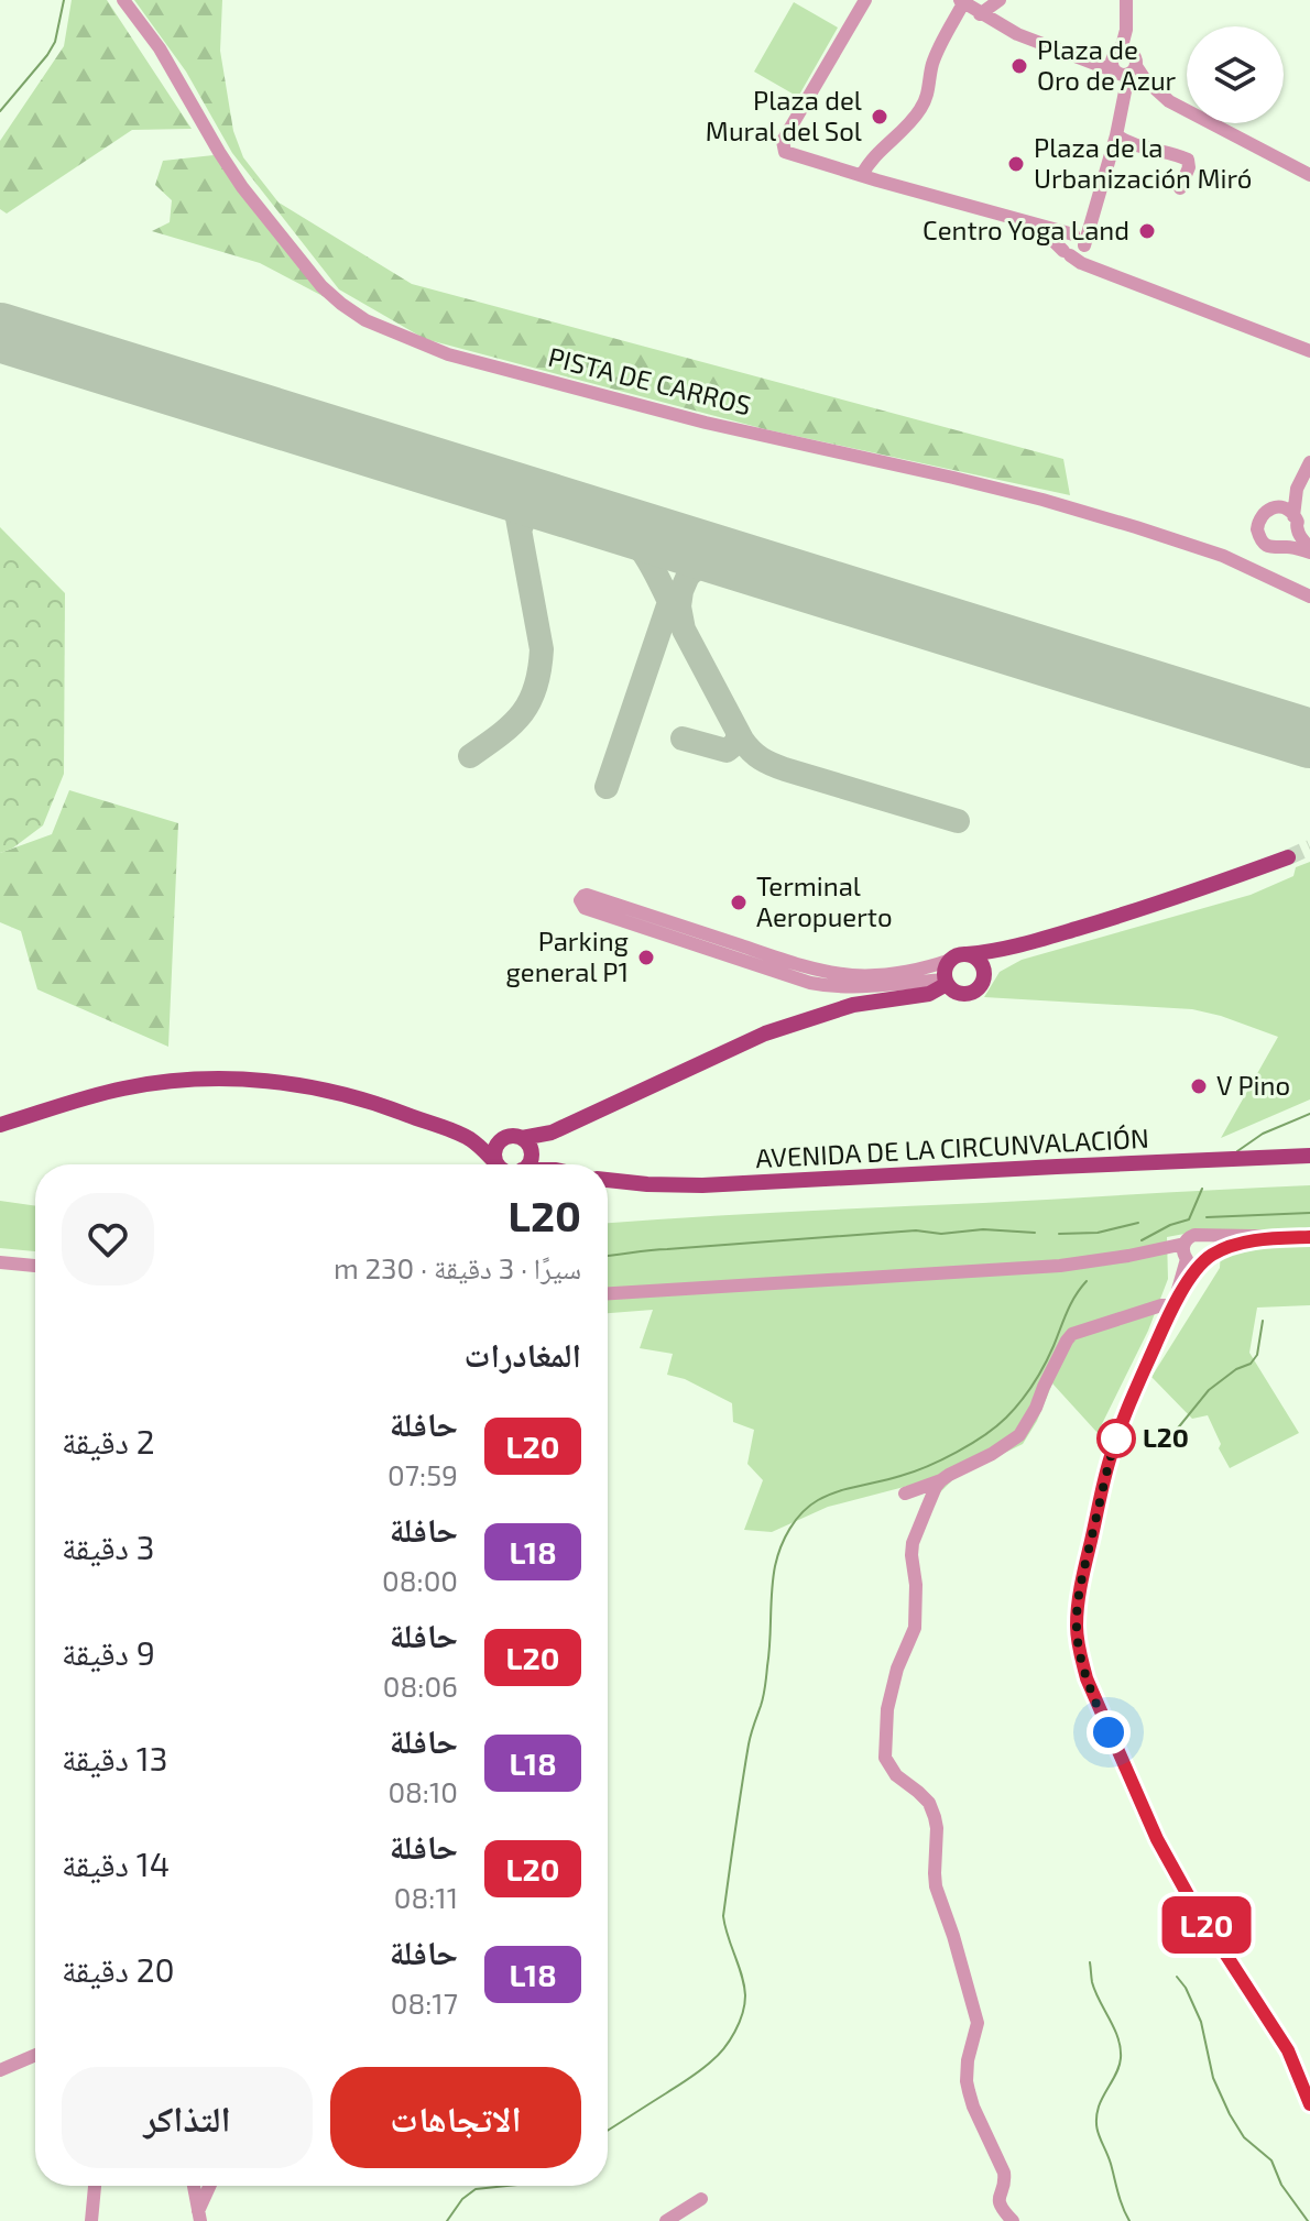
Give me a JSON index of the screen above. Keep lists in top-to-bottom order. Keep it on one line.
{"streets":{"main road":["AVENIDA DE LA CIRCUNVALACIÓN"],"street":["PISTA DE CARROS"]},"places":["Plaza de Oro de Azur","Plaza del Mural del Sol","Plaza de la Urbanización Miró","Centro Yoga Land","Terminal Aeropuerto","Parking general P1","V Pino","L20"],"lines":["bus line L20"],"page":{"on_map":"L20","heading":[["L20","سيرًا · 3 دقيقة · 230 m"],"المغادرات"],"list":[{"mark":"L20","name":"حافلة","note":"07:59","value":"2 دقيقة"},{"mark":"L18","name":"حافلة","note":"08:00","value":"3 دقيقة"},{"mark":"L20","name":"حافلة","note":"08:06","value":"9 دقيقة"},{"mark":"L18","name":"حافلة","note":"08:10","value":"13 دقيقة"},{"mark":"L20","name":"حافلة","note":"08:11","value":"14 دقيقة"},{"mark":"L18","name":"حافلة","note":"08:17","value":"20 دقيقة"}],"buttons":["الاتجاهات","التذاكر"]}}
